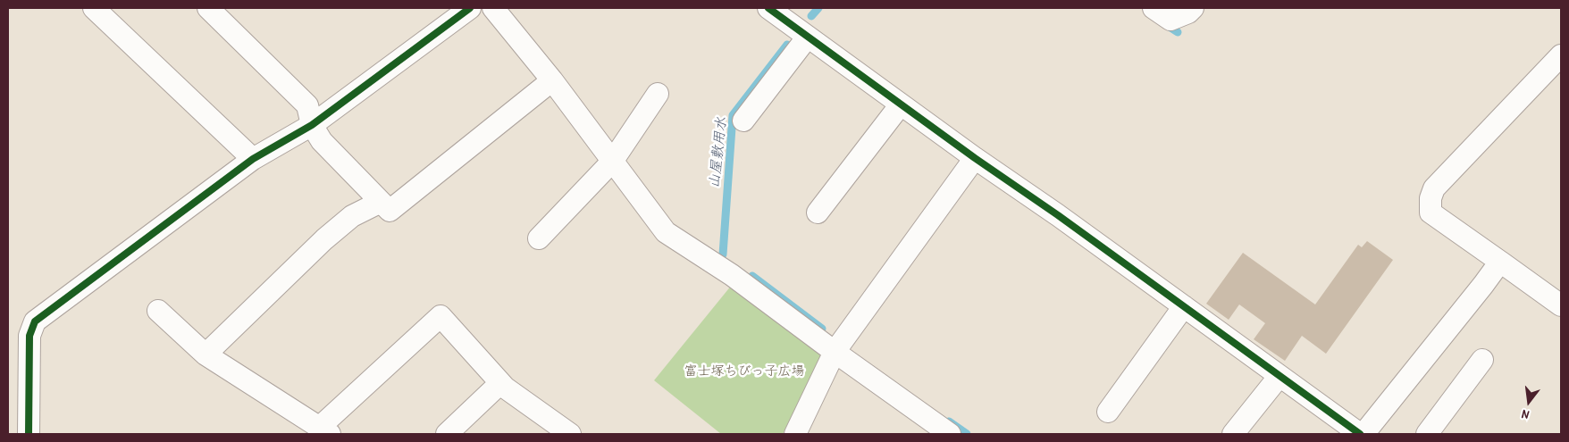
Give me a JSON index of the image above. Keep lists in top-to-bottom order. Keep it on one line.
{"water":["山屋敷用水"],"parks":["富士塚ちびっ子広場"],"north":"bottom"}
